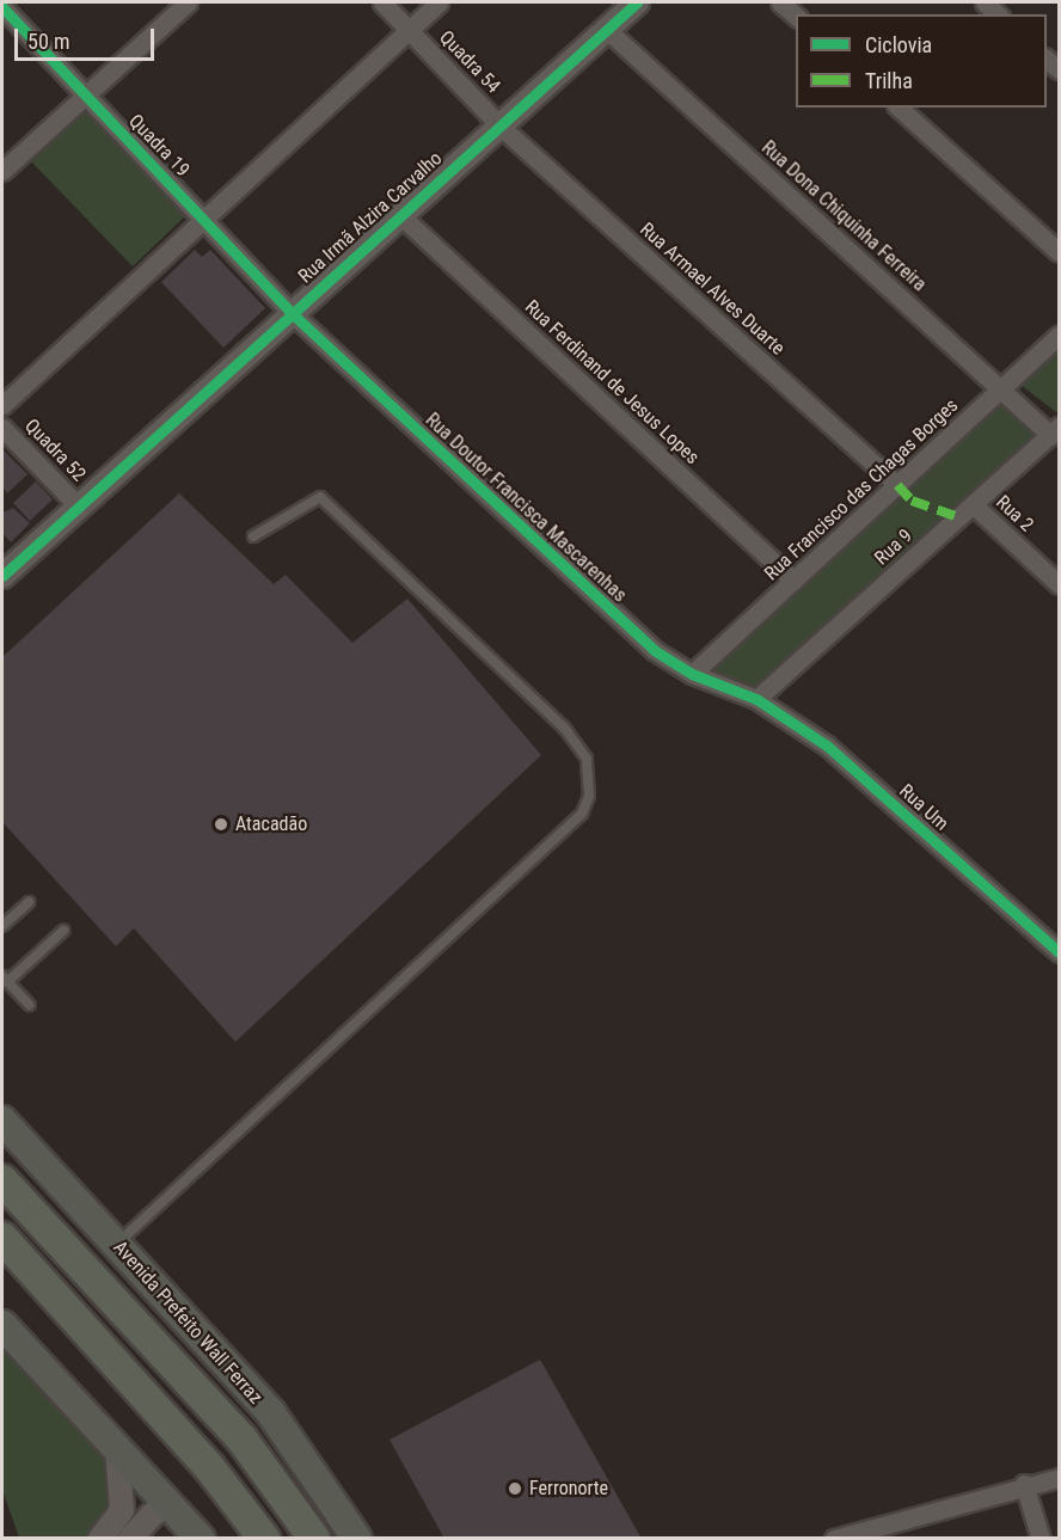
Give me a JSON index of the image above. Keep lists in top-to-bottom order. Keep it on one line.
{"streets":{"highway":["Avenida Prefeito Wall Ferraz"],"street":["Quadra 54","Quadra 19","Rua Dona Chiquinha Ferreira","Rua Irmã Alzira Carvalho","Rua Armael Alves Duarte","Rua Ferdinand de Jesus Lopes","Quadra 52","Rua Francisco das Chagas Borges","Rua Doutor Francisca Mascarenhas","Rua 2","Rua 9","Rua Um"]},"crossings":[["Quadra 54","Rua Irmã Alzira Carvalho"],["Quadra 54","Rua Armael Alves Duarte"],["Quadra 19","Rua Irmã Alzira Carvalho"],["Quadra 19","Rua Doutor Francisca Mascarenhas"],["Rua Dona Chiquinha Ferreira","Rua Irmã Alzira Carvalho"],["Rua Dona Chiquinha Ferreira","Rua Francisco das Chagas Borges"],["Rua Dona Chiquinha Ferreira","Rua 9"],["Rua Irmã Alzira Carvalho","Rua Armael Alves Duarte"],["Rua Irmã Alzira Carvalho","Rua Ferdinand de Jesus Lopes"],["Rua Irmã Alzira Carvalho","Quadra 52"],["Rua Irmã Alzira Carvalho","Rua Doutor Francisca Mascarenhas"],["Rua Armael Alves Duarte","Rua Francisco das Chagas Borges"],["Rua Ferdinand de Jesus Lopes","Rua Francisco das Chagas Borges"],["Rua Francisco das Chagas Borges","Rua Doutor Francisca Mascarenhas"],["Rua Doutor Francisca Mascarenhas","Rua 9"],["Rua Doutor Francisca Mascarenhas","Rua Um"],["Rua 2","Rua 9"],["Rua 9","Rua Um"]],"places":["Atacadão","Ferronorte"],"legend":["Ciclovia","Trilha"],"scale_bar":"50 m"}
